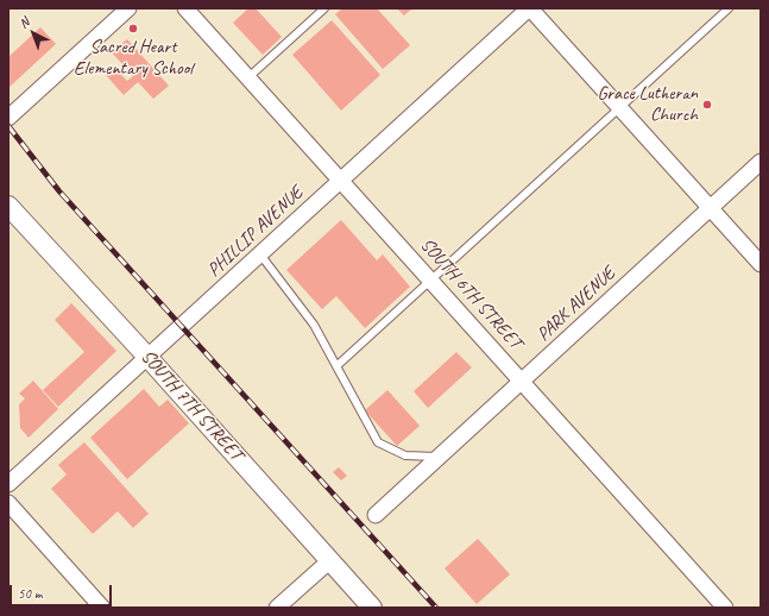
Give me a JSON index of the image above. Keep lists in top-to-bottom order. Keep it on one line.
{"streets":{"street":["PHILLIP AVENUE","SOUTH 6TH STREET","PARK AVENUE","SOUTH 7TH STREET"]},"crossings":[["PHILLIP AVENUE","SOUTH 6TH STREET"],["PHILLIP AVENUE","SOUTH 7TH STREET"],["SOUTH 6TH STREET","PARK AVENUE"]],"places":["Sacred Heart Elementary School","Grace Lutheran Church"],"scale_bar":"50 m","north":"top left"}
